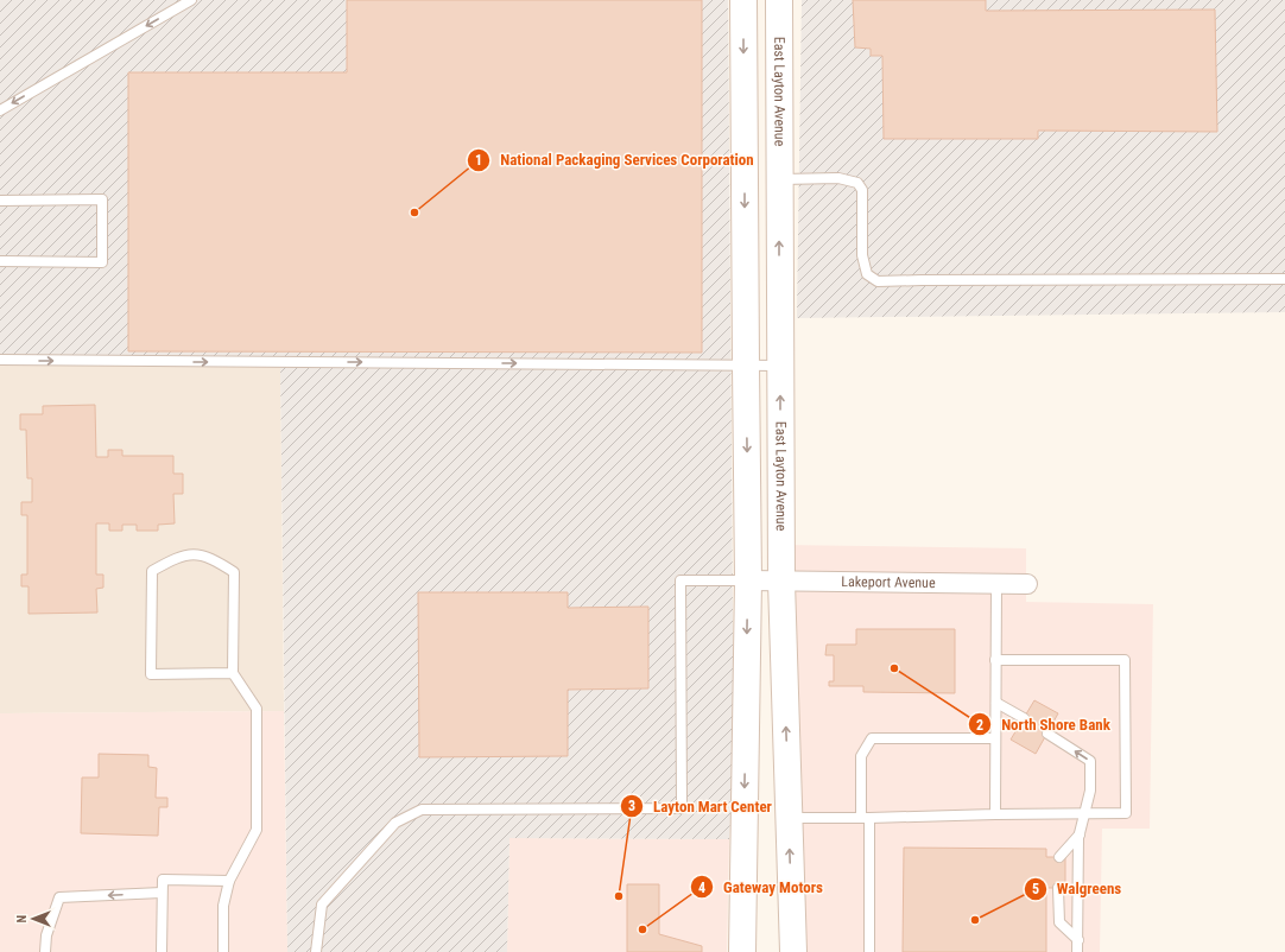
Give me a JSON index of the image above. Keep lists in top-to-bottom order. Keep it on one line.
{"streets":{"main road":["East Layton Avenue"],"street":["Lakeport Avenue"]},"crossings":[["East Layton Avenue","Lakeport Avenue"]],"places":["National Packaging Services Corporation","North Shore Bank","Layton Mart Center","Walgreens","Gateway Motors"],"north":"left"}
